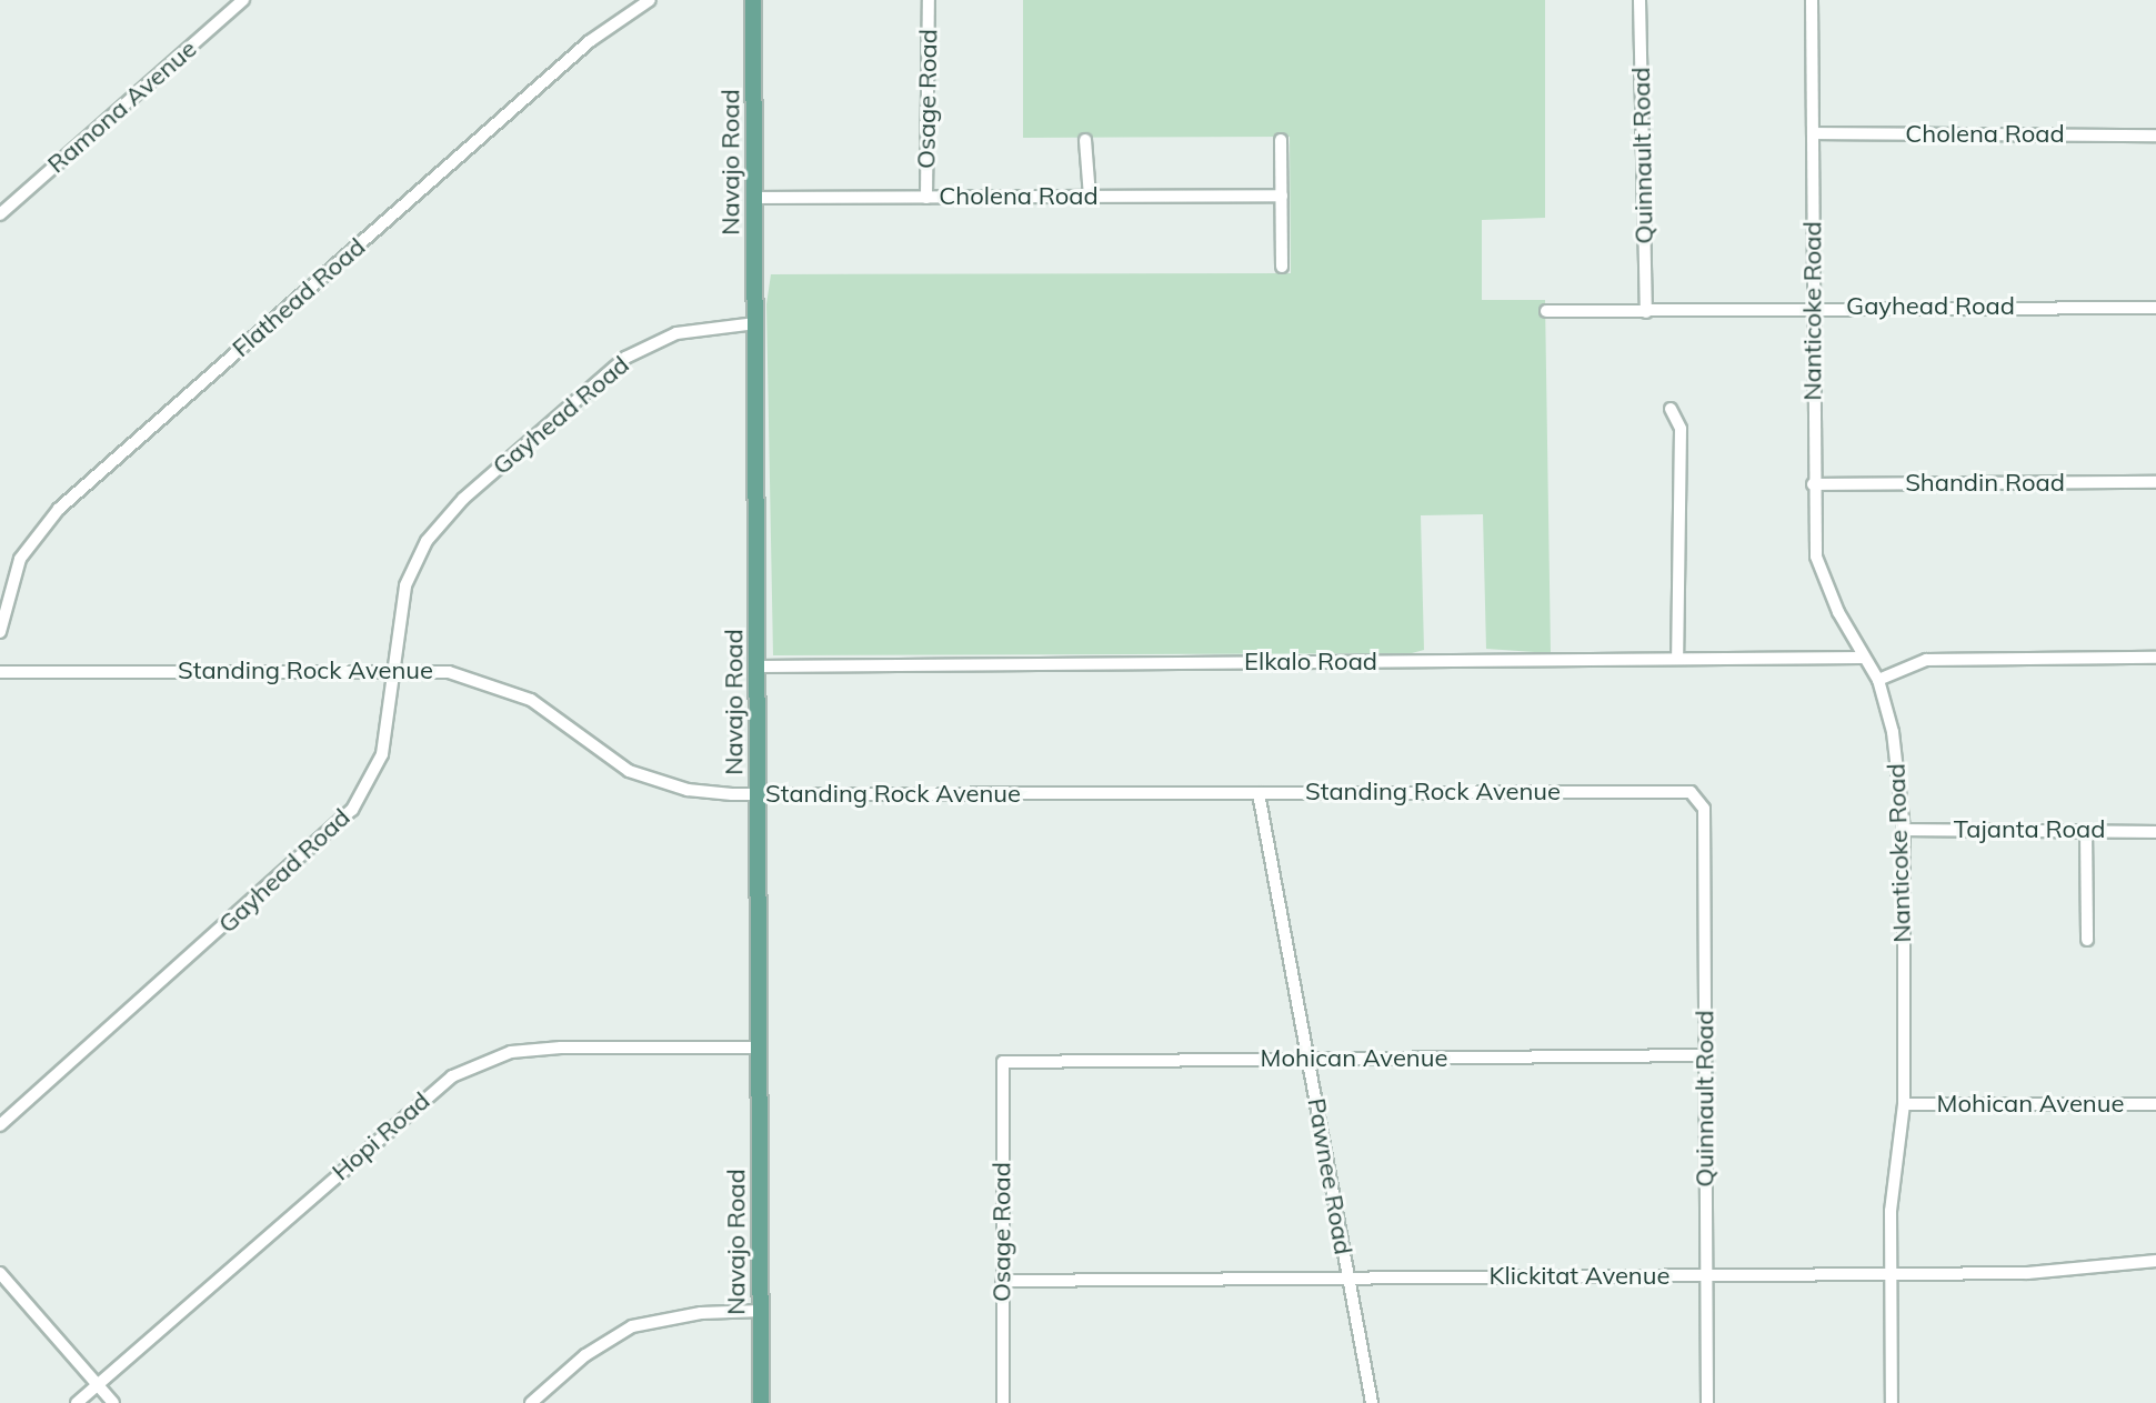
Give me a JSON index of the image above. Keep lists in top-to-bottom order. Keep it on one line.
{"streets":{"main road":["Navajo Road"],"street":["Osage Road","Ramona Avenue","Cholena Road","Quinnault Road","Flathead Road","Gayhead Road","Nanticoke Road","Shandin Road","Elkalo Road","Standing Rock Avenue","Tajanta Road","Mohican Avenue","Hopi Road","Pawnee Road","Klickitat Avenue"]},"crossings":[["Osage Road","Cholena Road"],["Osage Road","Mohican Avenue"],["Osage Road","Klickitat Avenue"],["Cholena Road","Navajo Road"],["Cholena Road","Nanticoke Road"],["Quinnault Road","Gayhead Road"],["Quinnault Road","Standing Rock Avenue"],["Quinnault Road","Mohican Avenue"],["Quinnault Road","Klickitat Avenue"],["Navajo Road","Gayhead Road"],["Navajo Road","Elkalo Road"],["Navajo Road","Standing Rock Avenue"],["Navajo Road","Hopi Road"],["Gayhead Road","Nanticoke Road"],["Gayhead Road","Standing Rock Avenue"],["Nanticoke Road","Shandin Road"],["Nanticoke Road","Elkalo Road"],["Nanticoke Road","Tajanta Road"],["Nanticoke Road","Mohican Avenue"],["Nanticoke Road","Klickitat Avenue"],["Standing Rock Avenue","Pawnee Road"],["Mohican Avenue","Pawnee Road"],["Pawnee Road","Klickitat Avenue"]]}
